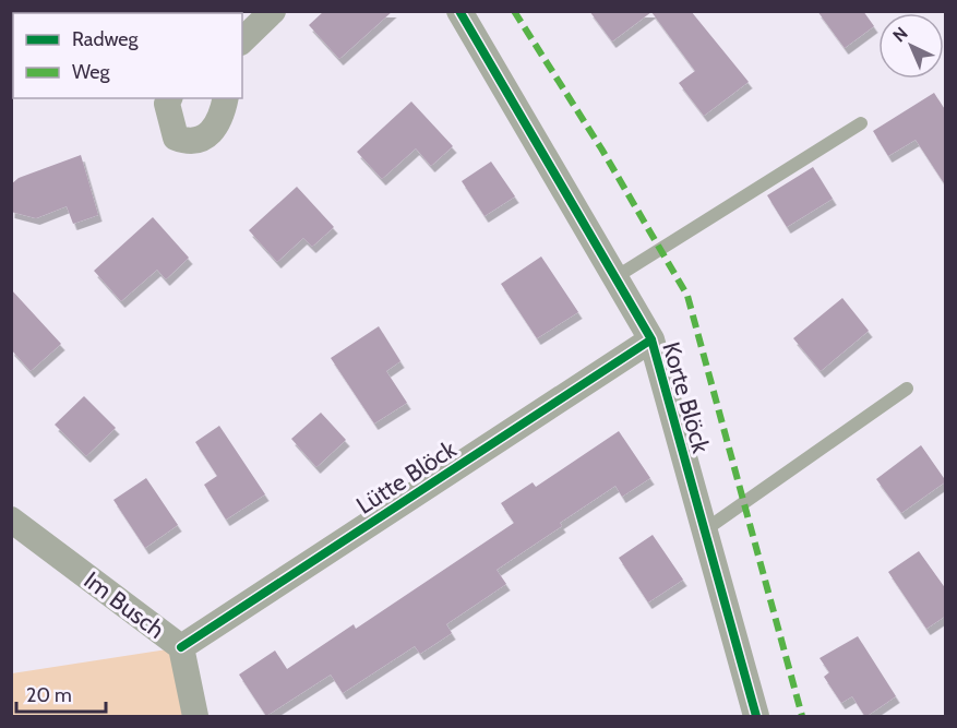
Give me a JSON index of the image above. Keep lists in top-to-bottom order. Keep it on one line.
{"streets":{"street":["Korte Blöck","Lütte Blöck","Im Busch"]},"crossings":[["Korte Blöck","Lütte Blöck"],["Lütte Blöck","Im Busch"]],"legend":["Radweg","Weg"],"scale_bar":"20 m","north":"top left"}
